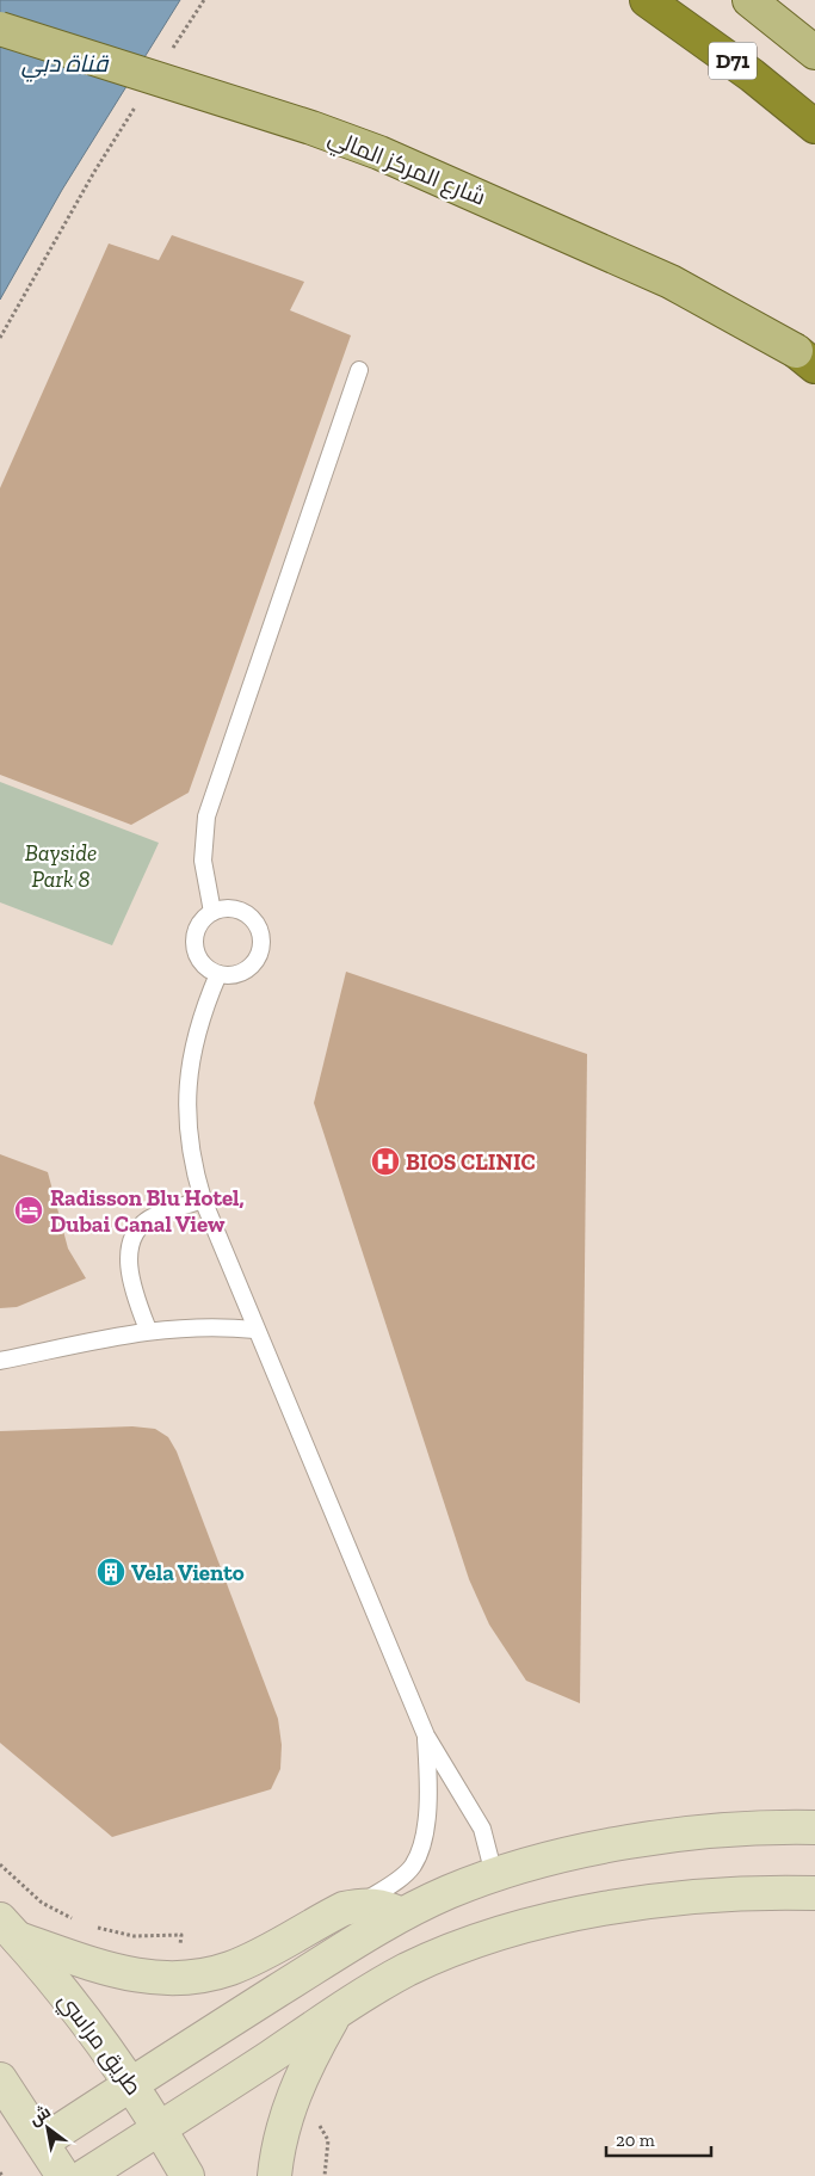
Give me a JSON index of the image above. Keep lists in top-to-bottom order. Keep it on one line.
{"streets":{"highway":["D71"],"main road":["شارع المركز المالي"],"street":["طريق مراسي"]},"water":["قناة دبي"],"parks":["Bayside Park 8"],"places":{"hospital":["BIOS CLINIC"],"hotel":["Radisson Blu Hotel, Dubai Canal View"],"building":["Vela Viento"]},"scale_bar":"20 m","north":"top left"}
